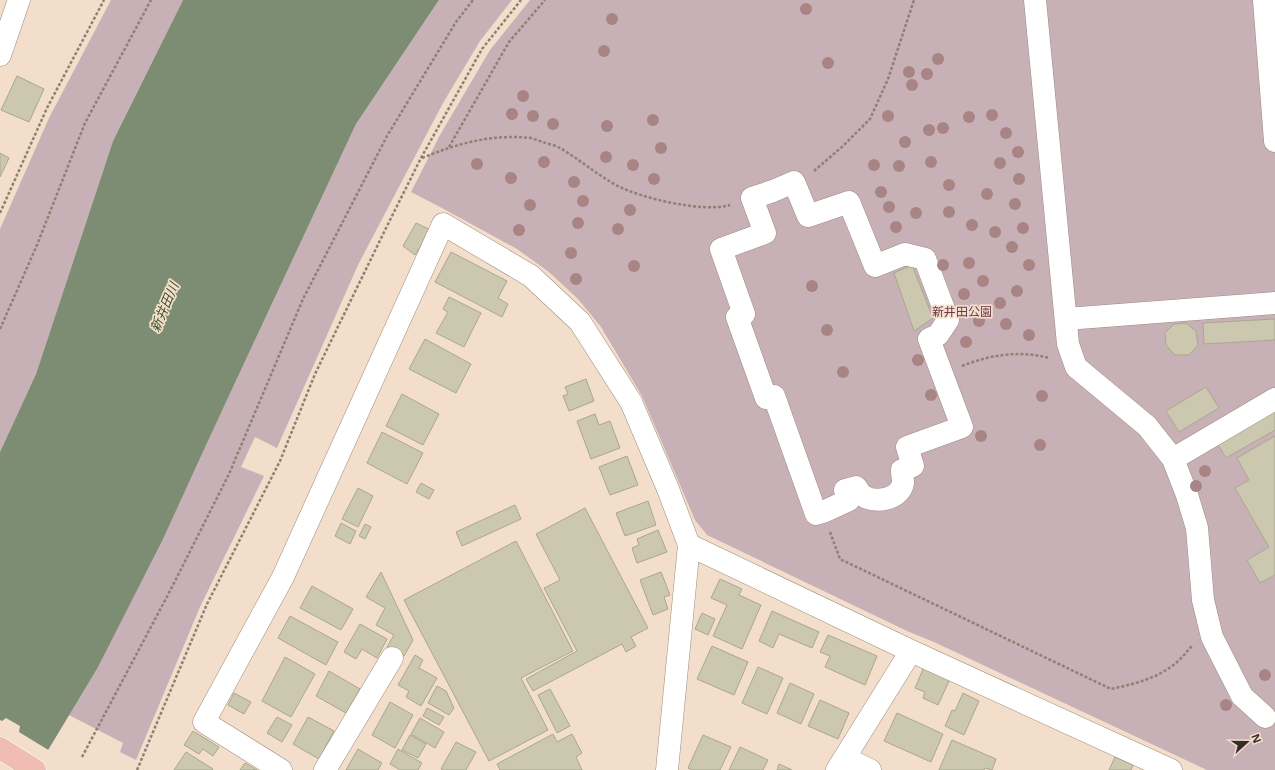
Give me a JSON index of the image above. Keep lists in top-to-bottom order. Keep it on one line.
{"water":["新井田川"],"parks":["新井田公園"],"north":"right"}
